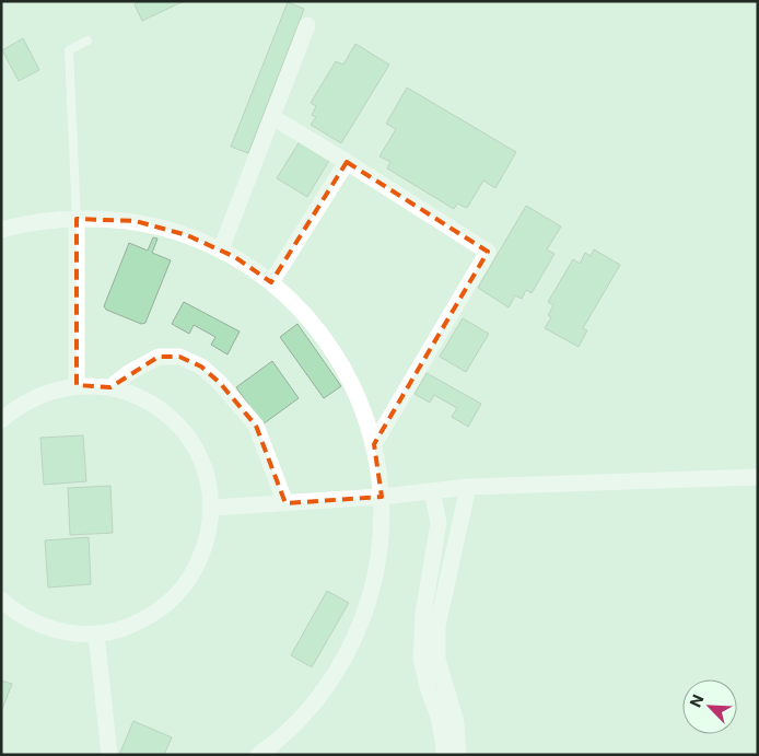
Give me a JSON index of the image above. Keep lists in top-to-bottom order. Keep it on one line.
{"north":"top left"}
